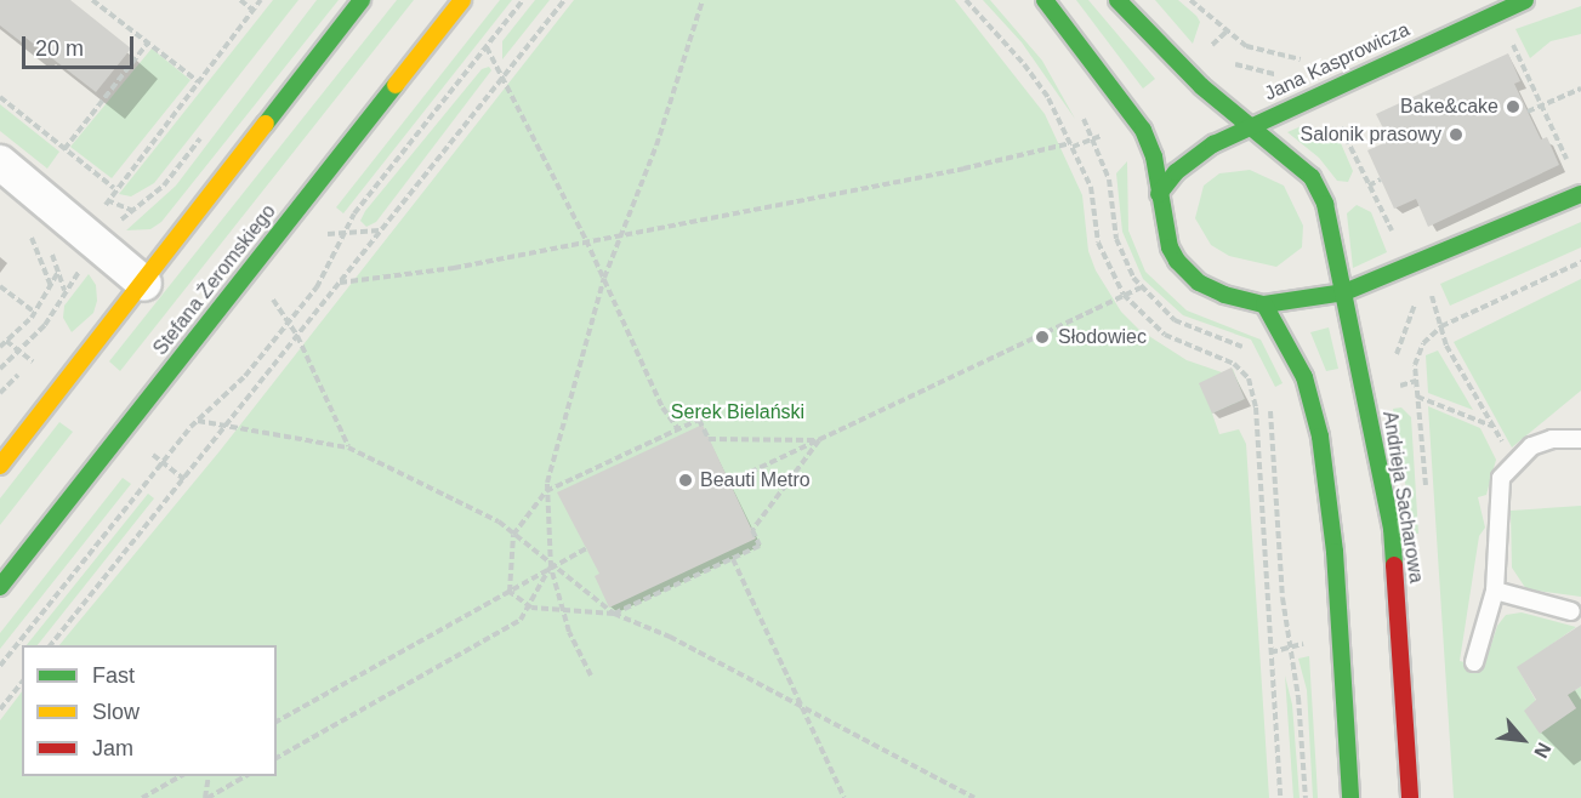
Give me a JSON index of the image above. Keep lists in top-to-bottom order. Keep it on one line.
{"streets":{"street":["Jana Kasprowicza","Stefana Żeromskiego","Andrieja Sacharowa"]},"crossings":[["Jana Kasprowicza","Andrieja Sacharowa"]],"parks":["Serek Bielański"],"places":["Bake&cake","Salonik prasowy","Słodowiec","Beauti Metro"],"legend":["Fast","Slow","Jam"],"scale_bar":"20 m","north":"bottom right"}
